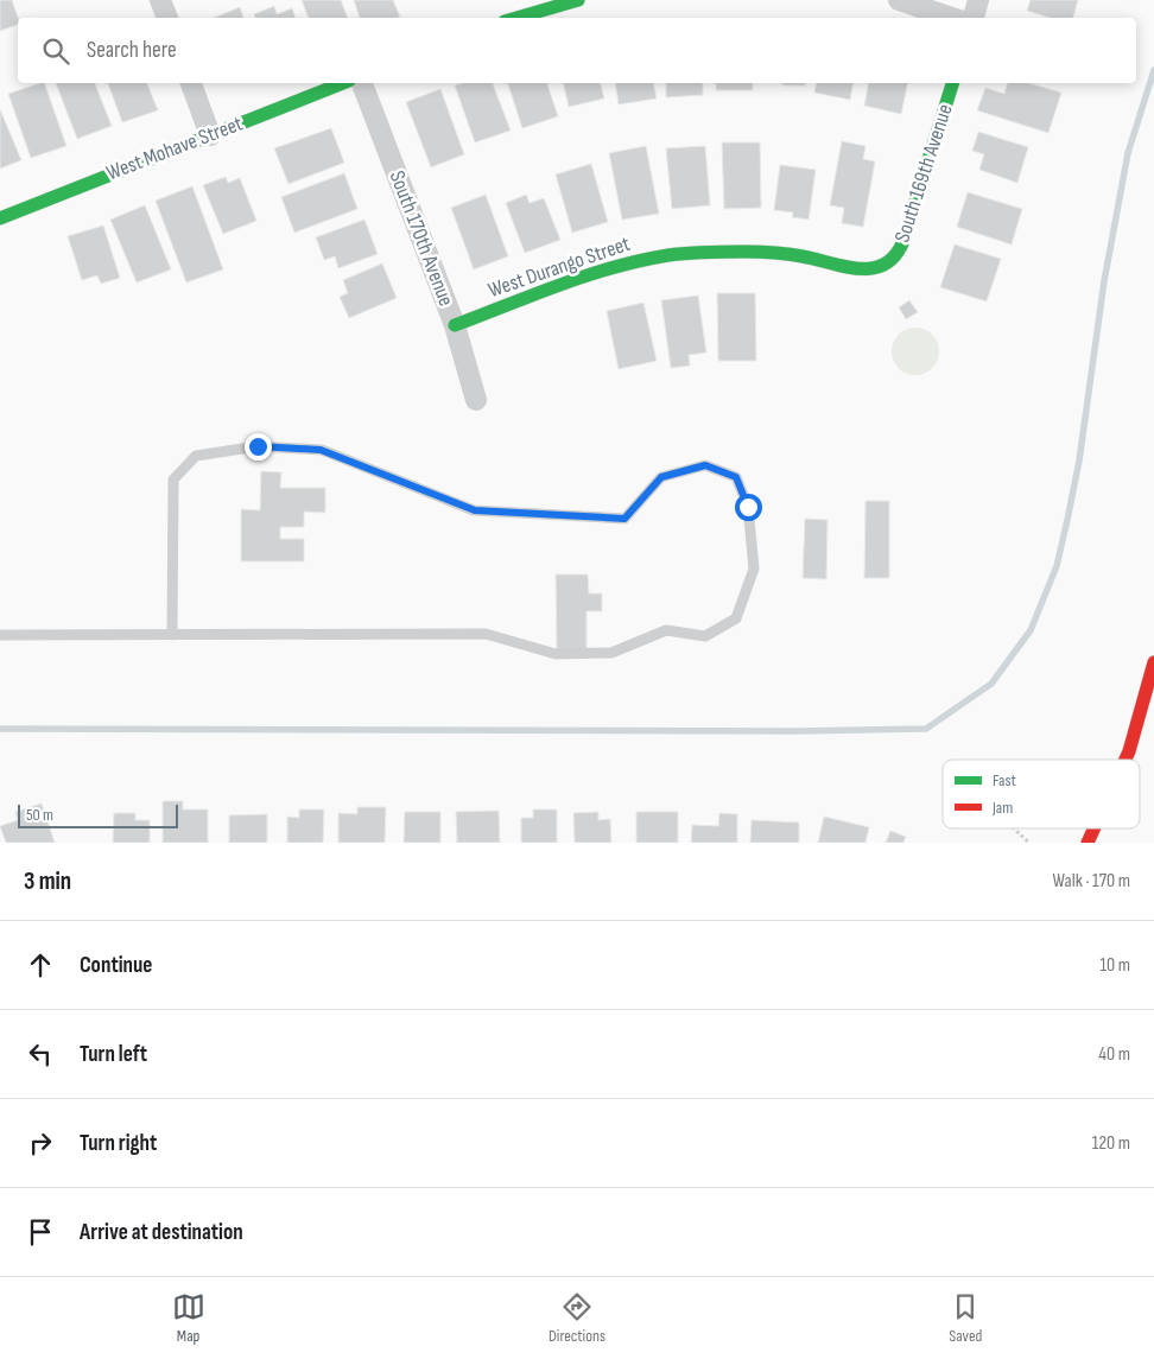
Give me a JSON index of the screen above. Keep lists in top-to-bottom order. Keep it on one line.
{"streets":{"street":["West Mohave Street","South 169th Avenue","South 170th Avenue","West Durango Street"]},"crossings":[["South 169th Avenue","West Durango Street"],["South 170th Avenue","West Durango Street"]],"legend":["Fast","Jam"],"scale_bar":"50 m","page":{"search":"Search here","scale":"50 m","heading":["3 min","Walk · 170 m"],"list":[["Continue","10 m"],["Turn left","40 m"],["Turn right","120 m"],"Arrive at destination"],"nav":["Map","Directions","Saved"]}}
